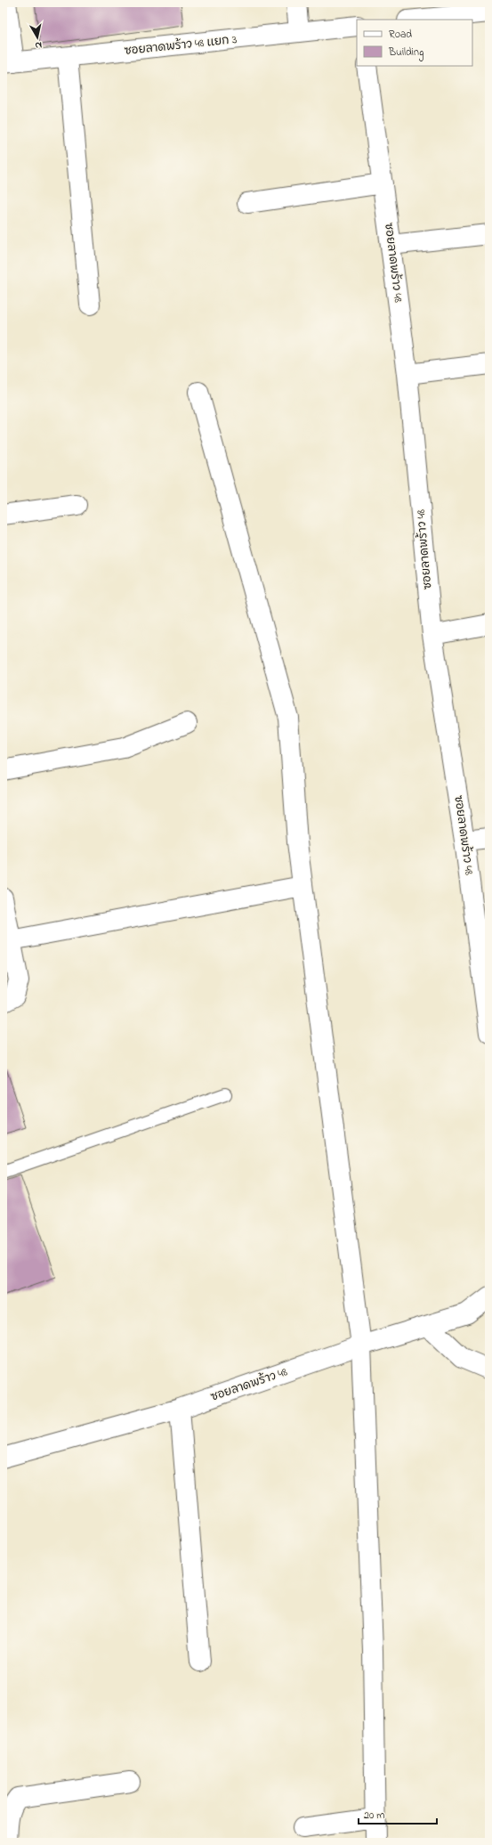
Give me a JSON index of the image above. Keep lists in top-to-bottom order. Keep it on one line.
{"streets":{"street":["ซอยลาดพร้าว 48 แยก 3","ซอยลาดพร้าว 48"]},"legend":["Road","Building"],"scale_bar":"20 m","north":"bottom"}
